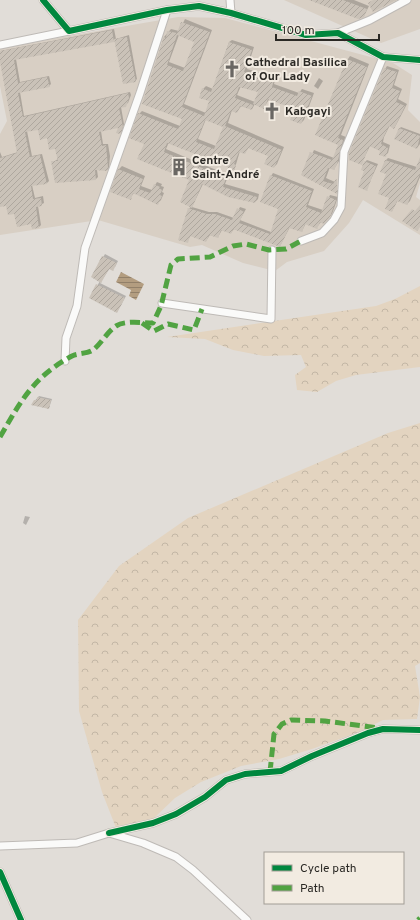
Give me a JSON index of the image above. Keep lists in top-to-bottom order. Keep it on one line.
{"places":{"church":["Cathedral Basilica of Our Lady","Kabgayi"],"building":["Centre Saint-André"]},"legend":["Cycle path","Path"],"scale_bar":"100 m"}
